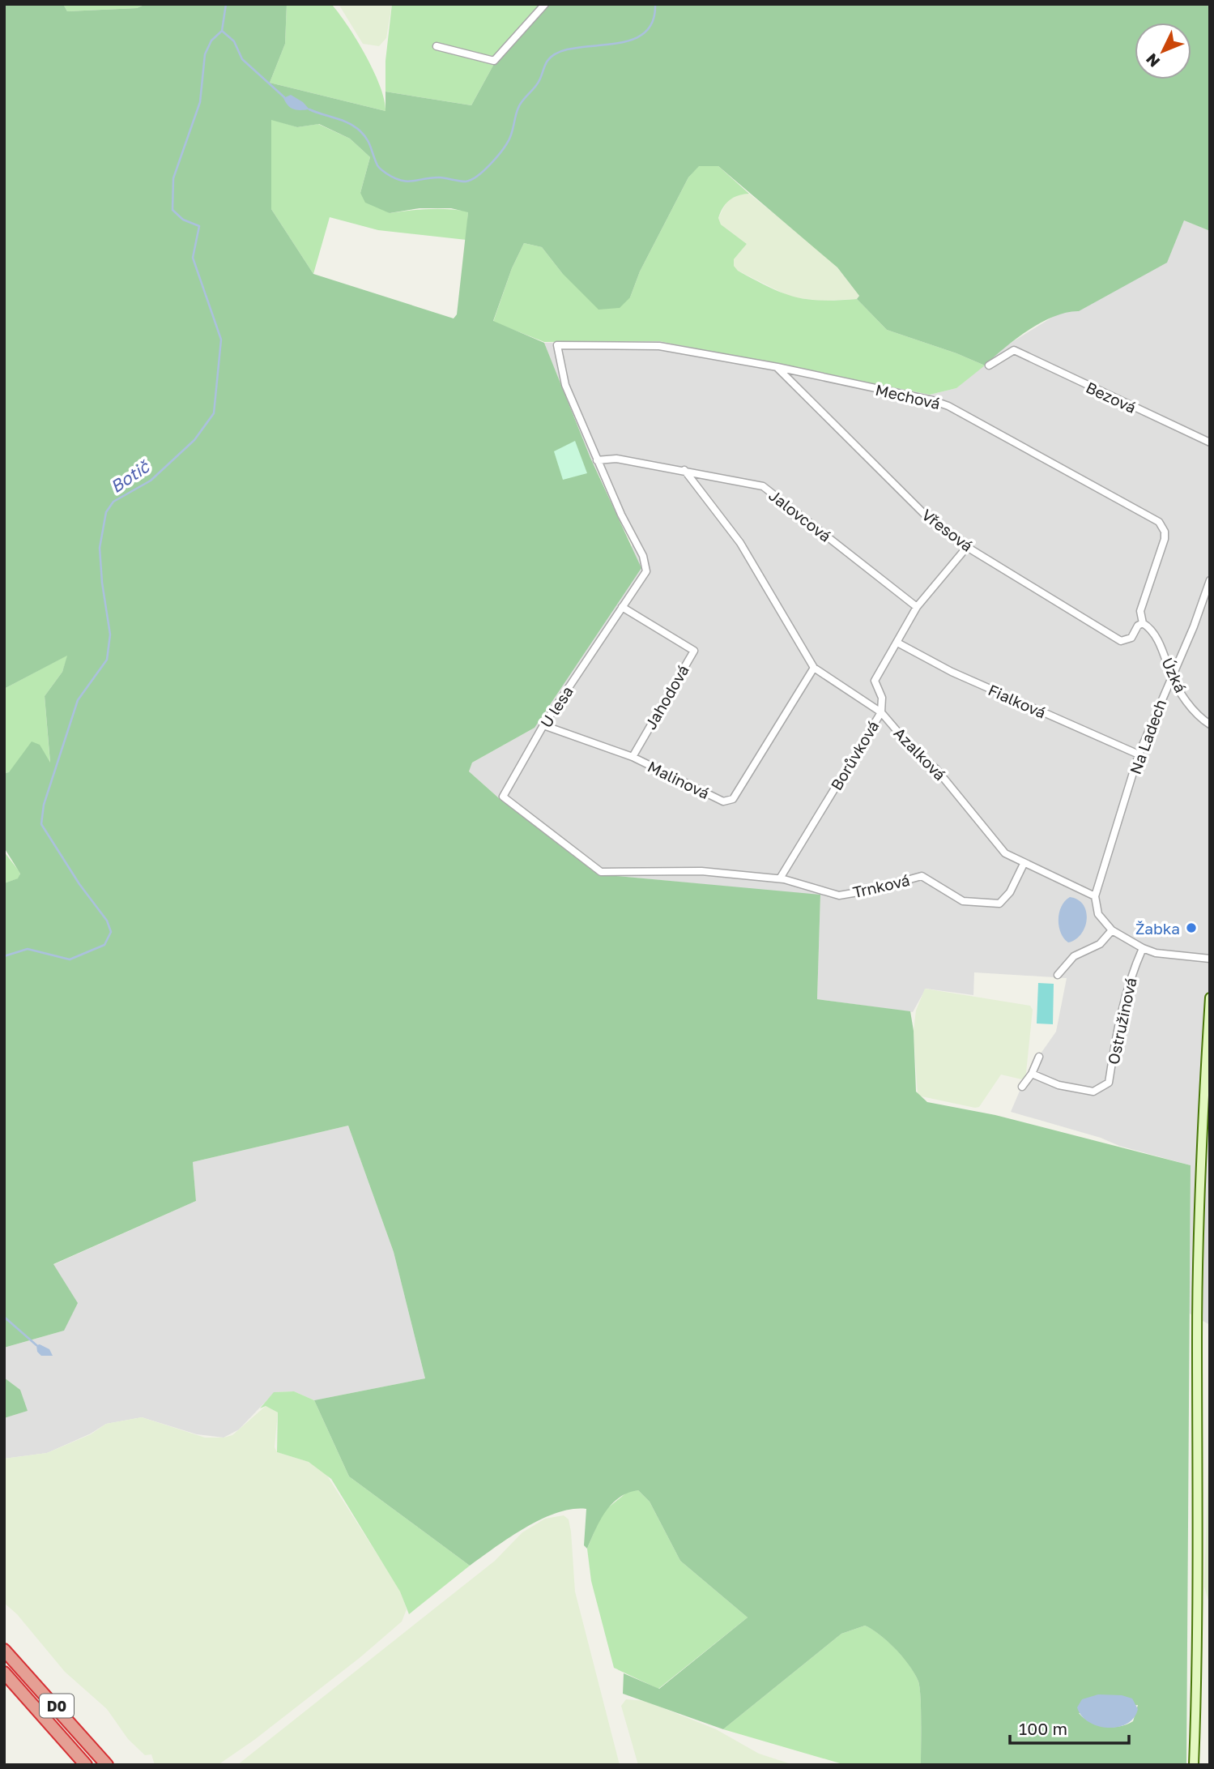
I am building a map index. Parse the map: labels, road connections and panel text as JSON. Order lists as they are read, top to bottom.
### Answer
{
  "streets": {
    "highway": ["D0"],
    "street": [
      "Mechová",
      "Bezová",
      "Jalovcová",
      "Vřesová",
      "Úzká",
      "Jahodová",
      "Fialková",
      "U lesa",
      "Na Ladech",
      "Azalková",
      "Borůvková",
      "Malinová",
      "Trnková",
      "Ostružinová"
    ]
  },
  "crossings": [
    ["Mechová", "Vřesová"],
    ["Mechová", "Úzká"],
    ["Mechová", "U lesa"],
    ["Jalovcová", "U lesa"],
    ["Jalovcová", "Azalková"],
    ["Jalovcová", "Borůvková"],
    ["Vřesová", "Úzká"],
    ["Vřesová", "Borůvková"],
    ["Úzká", "Na Ladech"],
    ["Jahodová", "U lesa"],
    ["Jahodová", "Malinová"],
    ["Fialková", "Na Ladech"],
    ["Fialková", "Borůvková"],
    ["U lesa", "Borůvková"],
    ["U lesa", "Malinová"],
    ["U lesa", "Trnková"],
    ["Na Ladech", "Azalková"],
    ["Azalková", "Borůvková"],
    ["Azalková", "Malinová"],
    ["Azalková", "Trnková"],
    ["Borůvková", "Trnková"]
  ],
  "water": ["Botič"],
  "places": ["Žabka"],
  "scale_bar": "100 m",
  "north": "bottom left"
}
